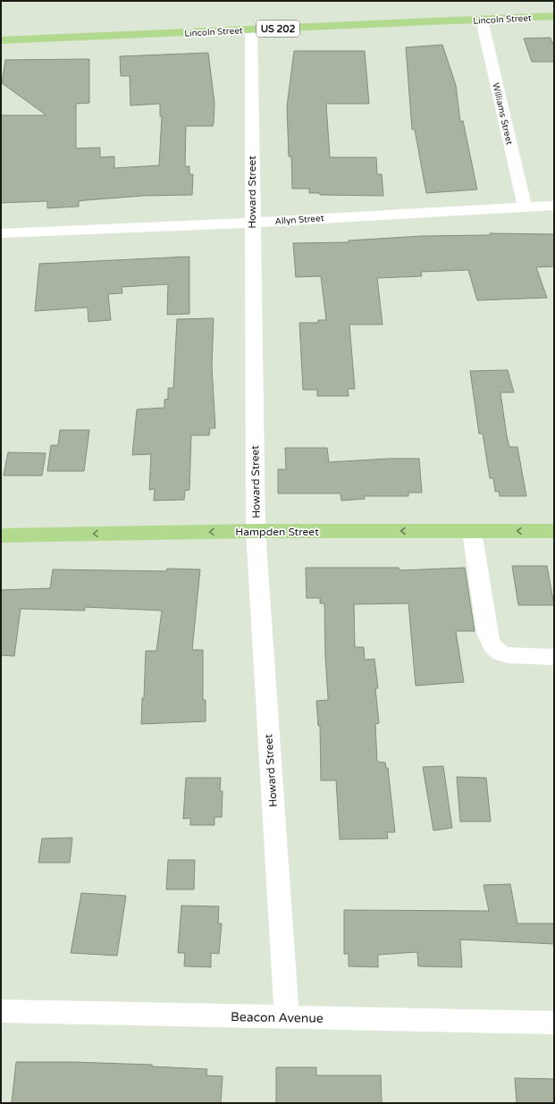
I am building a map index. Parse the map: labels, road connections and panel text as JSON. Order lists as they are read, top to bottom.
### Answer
{
  "streets": {
    "main road": ["Lincoln Street", "US 202", "Hampden Street"],
    "street": [
      "Williams Street",
      "Howard Street",
      "Allyn Street",
      "Beacon Avenue"
    ]
  },
  "crossings": [
    ["Lincoln Street", "Williams Street"],
    ["Lincoln Street", "Howard Street"],
    ["Williams Street", "Allyn Street"],
    ["Howard Street", "Allyn Street"],
    ["Howard Street", "Hampden Street"],
    ["Howard Street", "Beacon Avenue"]
  ],
  "one_way": ["Hampden Street"]
}
